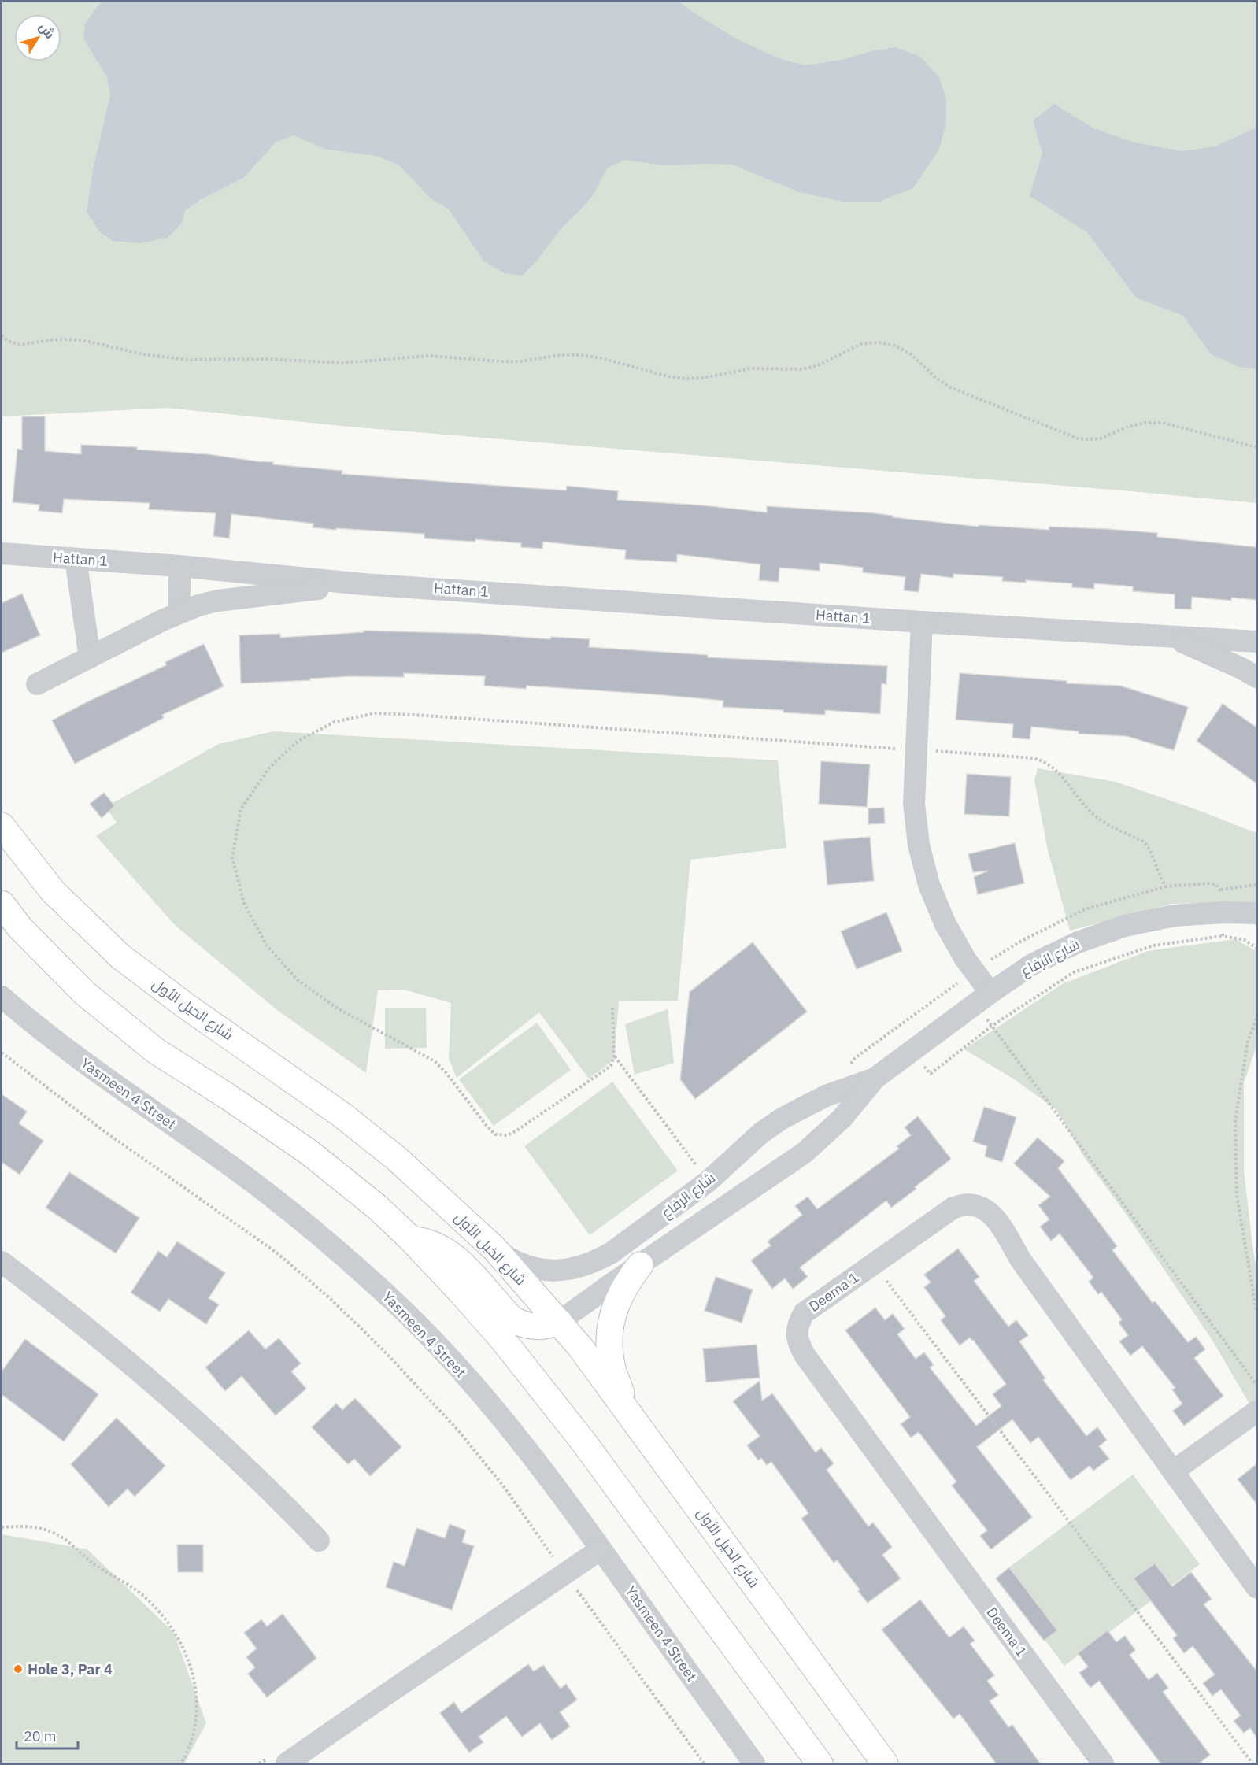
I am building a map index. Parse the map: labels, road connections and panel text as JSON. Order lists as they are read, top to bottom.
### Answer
{
  "streets": {
    "main road": ["شارع الخيل الأول"],
    "street": [
      "Hattan 1",
      "شارع الرفاع",
      "Yasmeen 4 Street",
      "Deema 1"
    ]
  },
  "crossings": [
    ["شارع الرفاع", "شارع الخيل الأول"]
  ],
  "places": ["Hole 3, Par 4"],
  "scale_bar": "20 m",
  "north": "top right"
}
